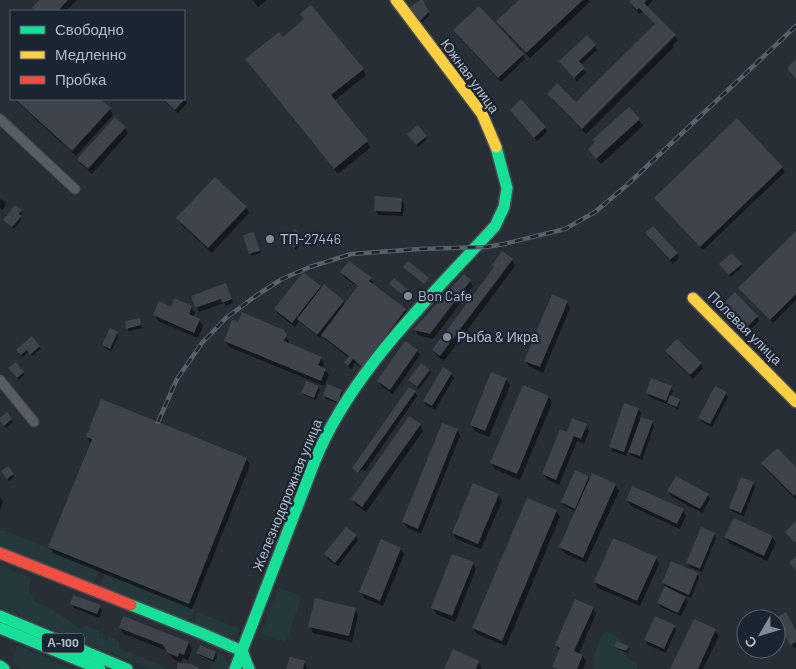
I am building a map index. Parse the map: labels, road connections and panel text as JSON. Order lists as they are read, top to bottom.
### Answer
{
  "streets": {
    "street": [
      "Южная улица",
      "Полевая улица",
      "Железнодорожная улица",
      "А-100"
    ]
  },
  "crossings": [
    ["Южная улица", "Железнодорожная улица"]
  ],
  "places": ["ТП-27446", "Bon Cafe", "Рыба & Икра"],
  "legend": ["Свободно", "Медленно", "Пробка"],
  "north": "bottom left"
}
